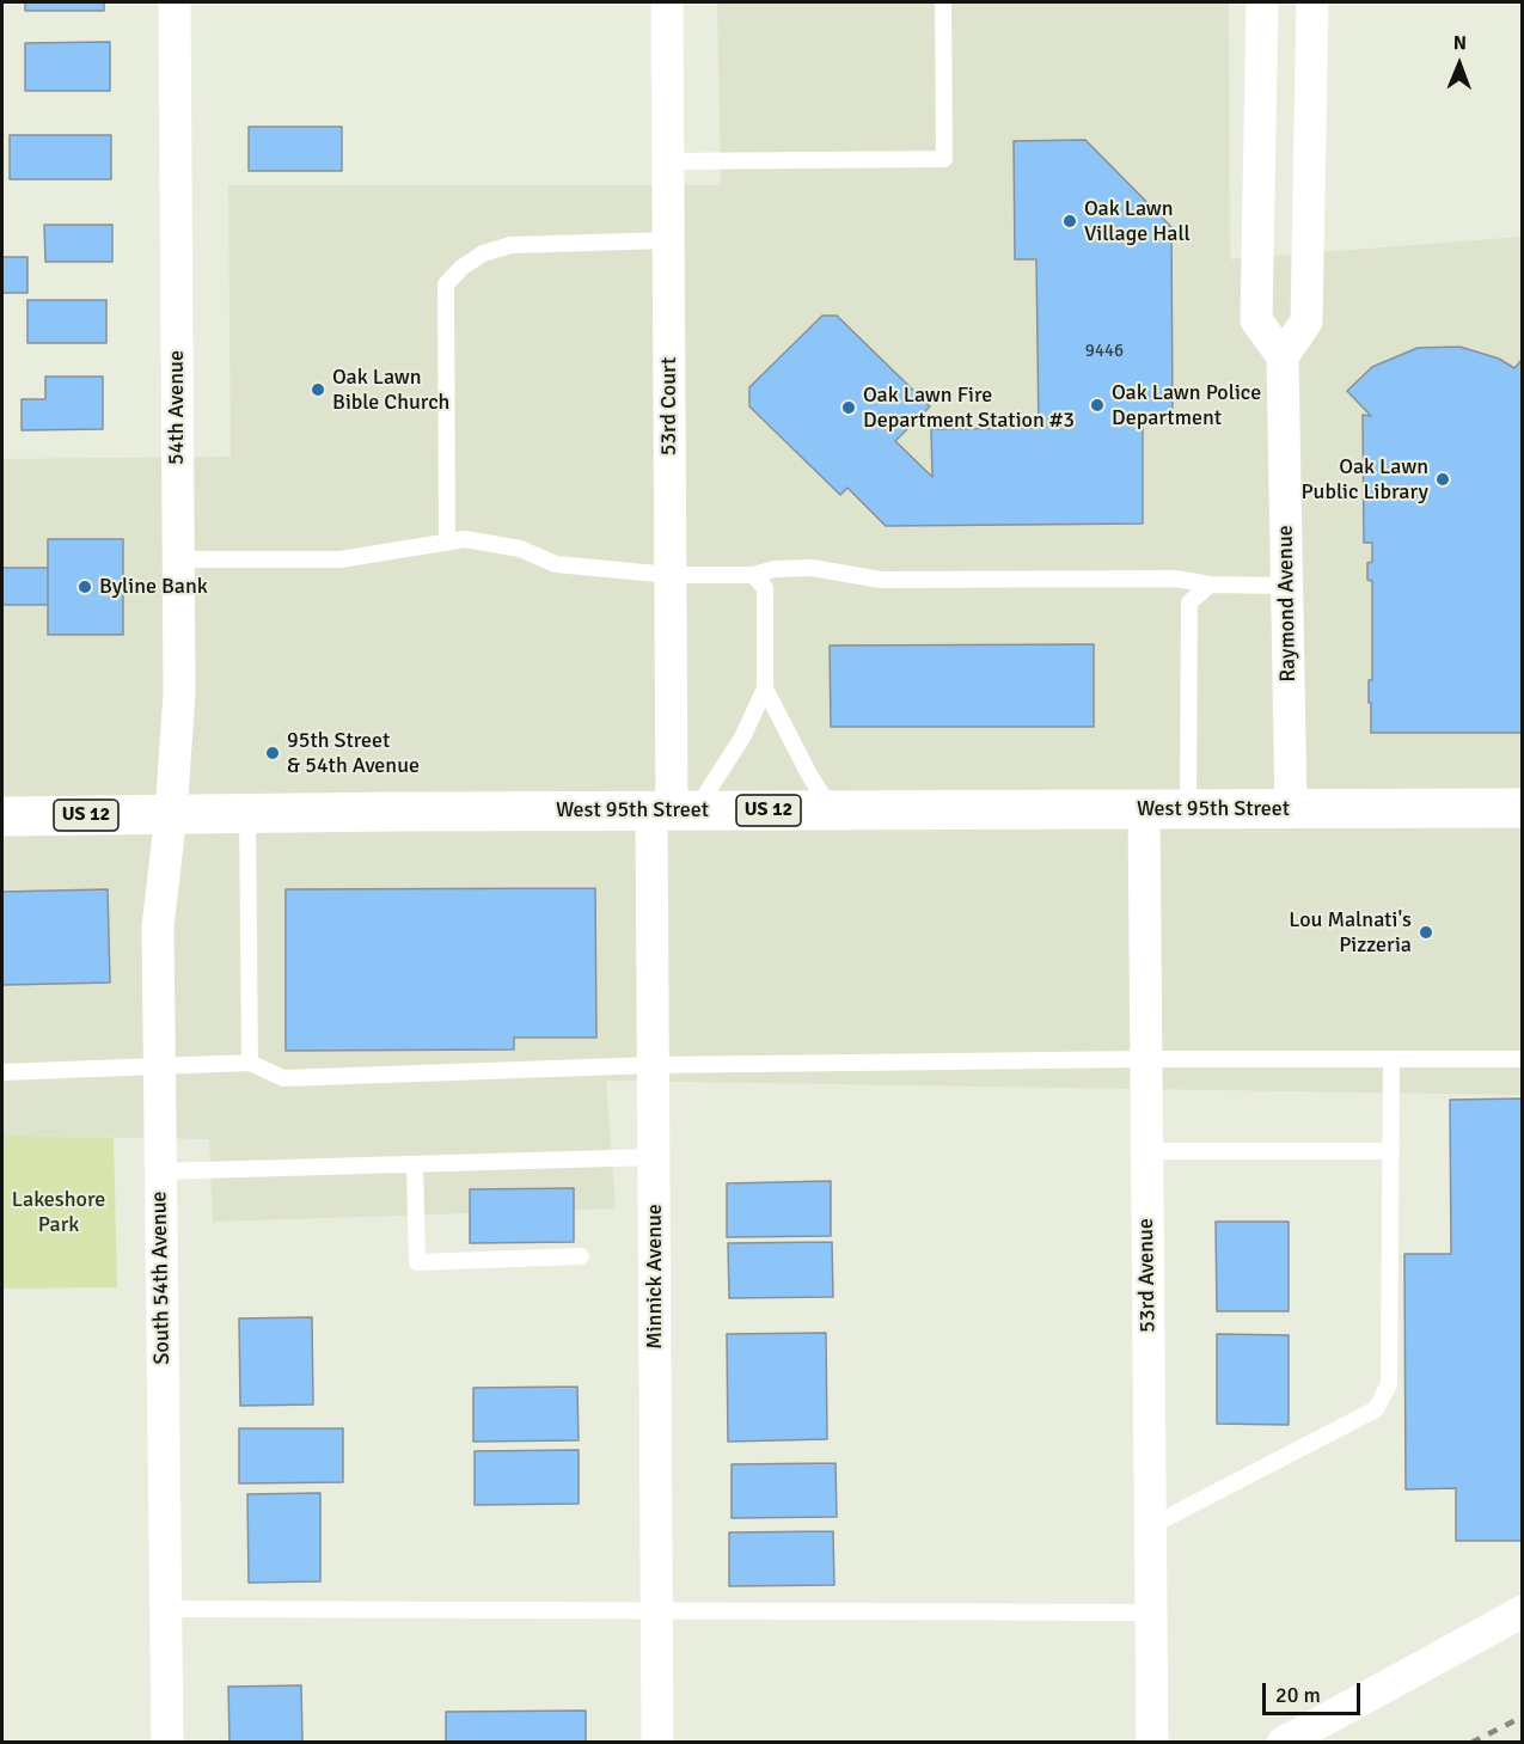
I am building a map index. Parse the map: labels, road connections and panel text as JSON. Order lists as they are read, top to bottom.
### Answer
{
  "streets": {
    "main road": ["West 95th Street", "US 12"],
    "street": [
      "53rd Court",
      "54th Avenue",
      "Raymond Avenue",
      "53rd Avenue",
      "Minnick Avenue",
      "South 54th Avenue"
    ]
  },
  "crossings": [
    ["53rd Court", "West 95th Street"],
    ["53rd Court", "Minnick Avenue"],
    ["54th Avenue", "West 95th Street"],
    ["54th Avenue", "South 54th Avenue"],
    ["Raymond Avenue", "West 95th Street"],
    ["West 95th Street", "53rd Avenue"],
    ["West 95th Street", "Minnick Avenue"],
    ["West 95th Street", "South 54th Avenue"]
  ],
  "parks": ["Lakeshore Park"],
  "places": [
    "Oak Lawn Village Hall",
    "Oak Lawn Bible Church",
    "Oak Lawn Police Department",
    "Oak Lawn Fire Department Station #3",
    "Oak Lawn Public Library",
    "Byline Bank",
    "95th Street & 54th Avenue",
    "Lou Malnati's Pizzeria"
  ],
  "house_numbers": ["9446"],
  "scale_bar": "20 m",
  "north": "top"
}
